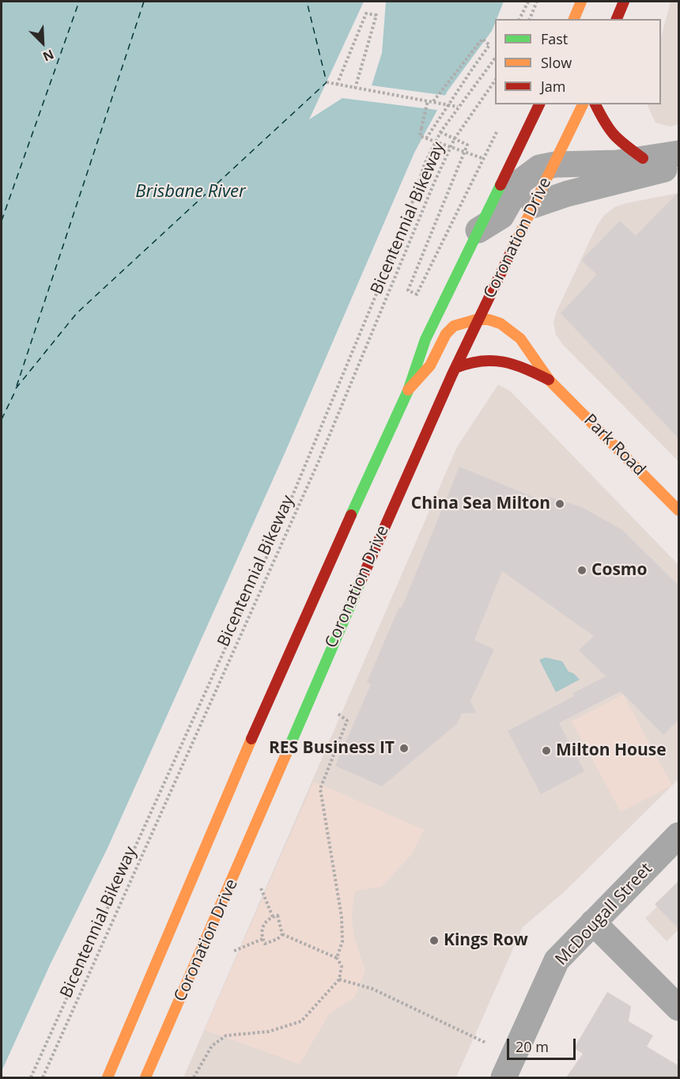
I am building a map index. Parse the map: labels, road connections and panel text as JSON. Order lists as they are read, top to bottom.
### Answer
{
  "streets": {
    "main road": ["Coronation Drive", "Park Road"],
    "street": ["McDougall Street"],
    "path": ["Bicentennial Bikeway"]
  },
  "crossings": [
    ["Coronation Drive", "Park Road"]
  ],
  "water": ["Brisbane River"],
  "places": [
    "China Sea Milton",
    "Cosmo",
    "RES Business IT",
    "Milton House",
    "Kings Row"
  ],
  "legend": ["Fast", "Slow", "Jam"],
  "scale_bar": "20 m",
  "north": "bottom right"
}
